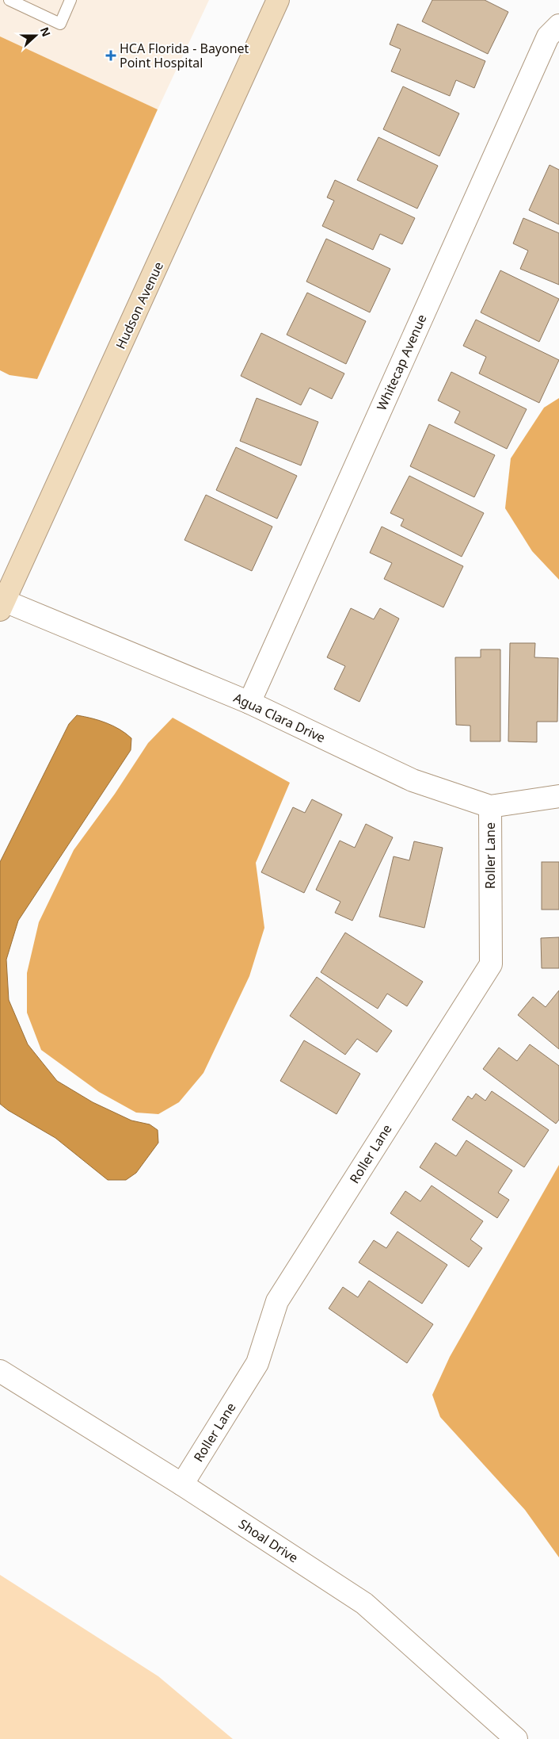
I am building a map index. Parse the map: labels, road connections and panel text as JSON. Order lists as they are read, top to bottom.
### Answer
{
  "streets": {
    "street": [
      "Hudson Avenue",
      "Whitecap Avenue",
      "Agua Clara Drive",
      "Roller Lane",
      "Shoal Drive"
    ]
  },
  "crossings": [
    ["Hudson Avenue", "Agua Clara Drive"],
    ["Whitecap Avenue", "Agua Clara Drive"],
    ["Agua Clara Drive", "Roller Lane"],
    ["Roller Lane", "Shoal Drive"]
  ],
  "places": {
    "health": ["HCA Florida - Bayonet Point Hospital"]
  },
  "north": "right"
}
